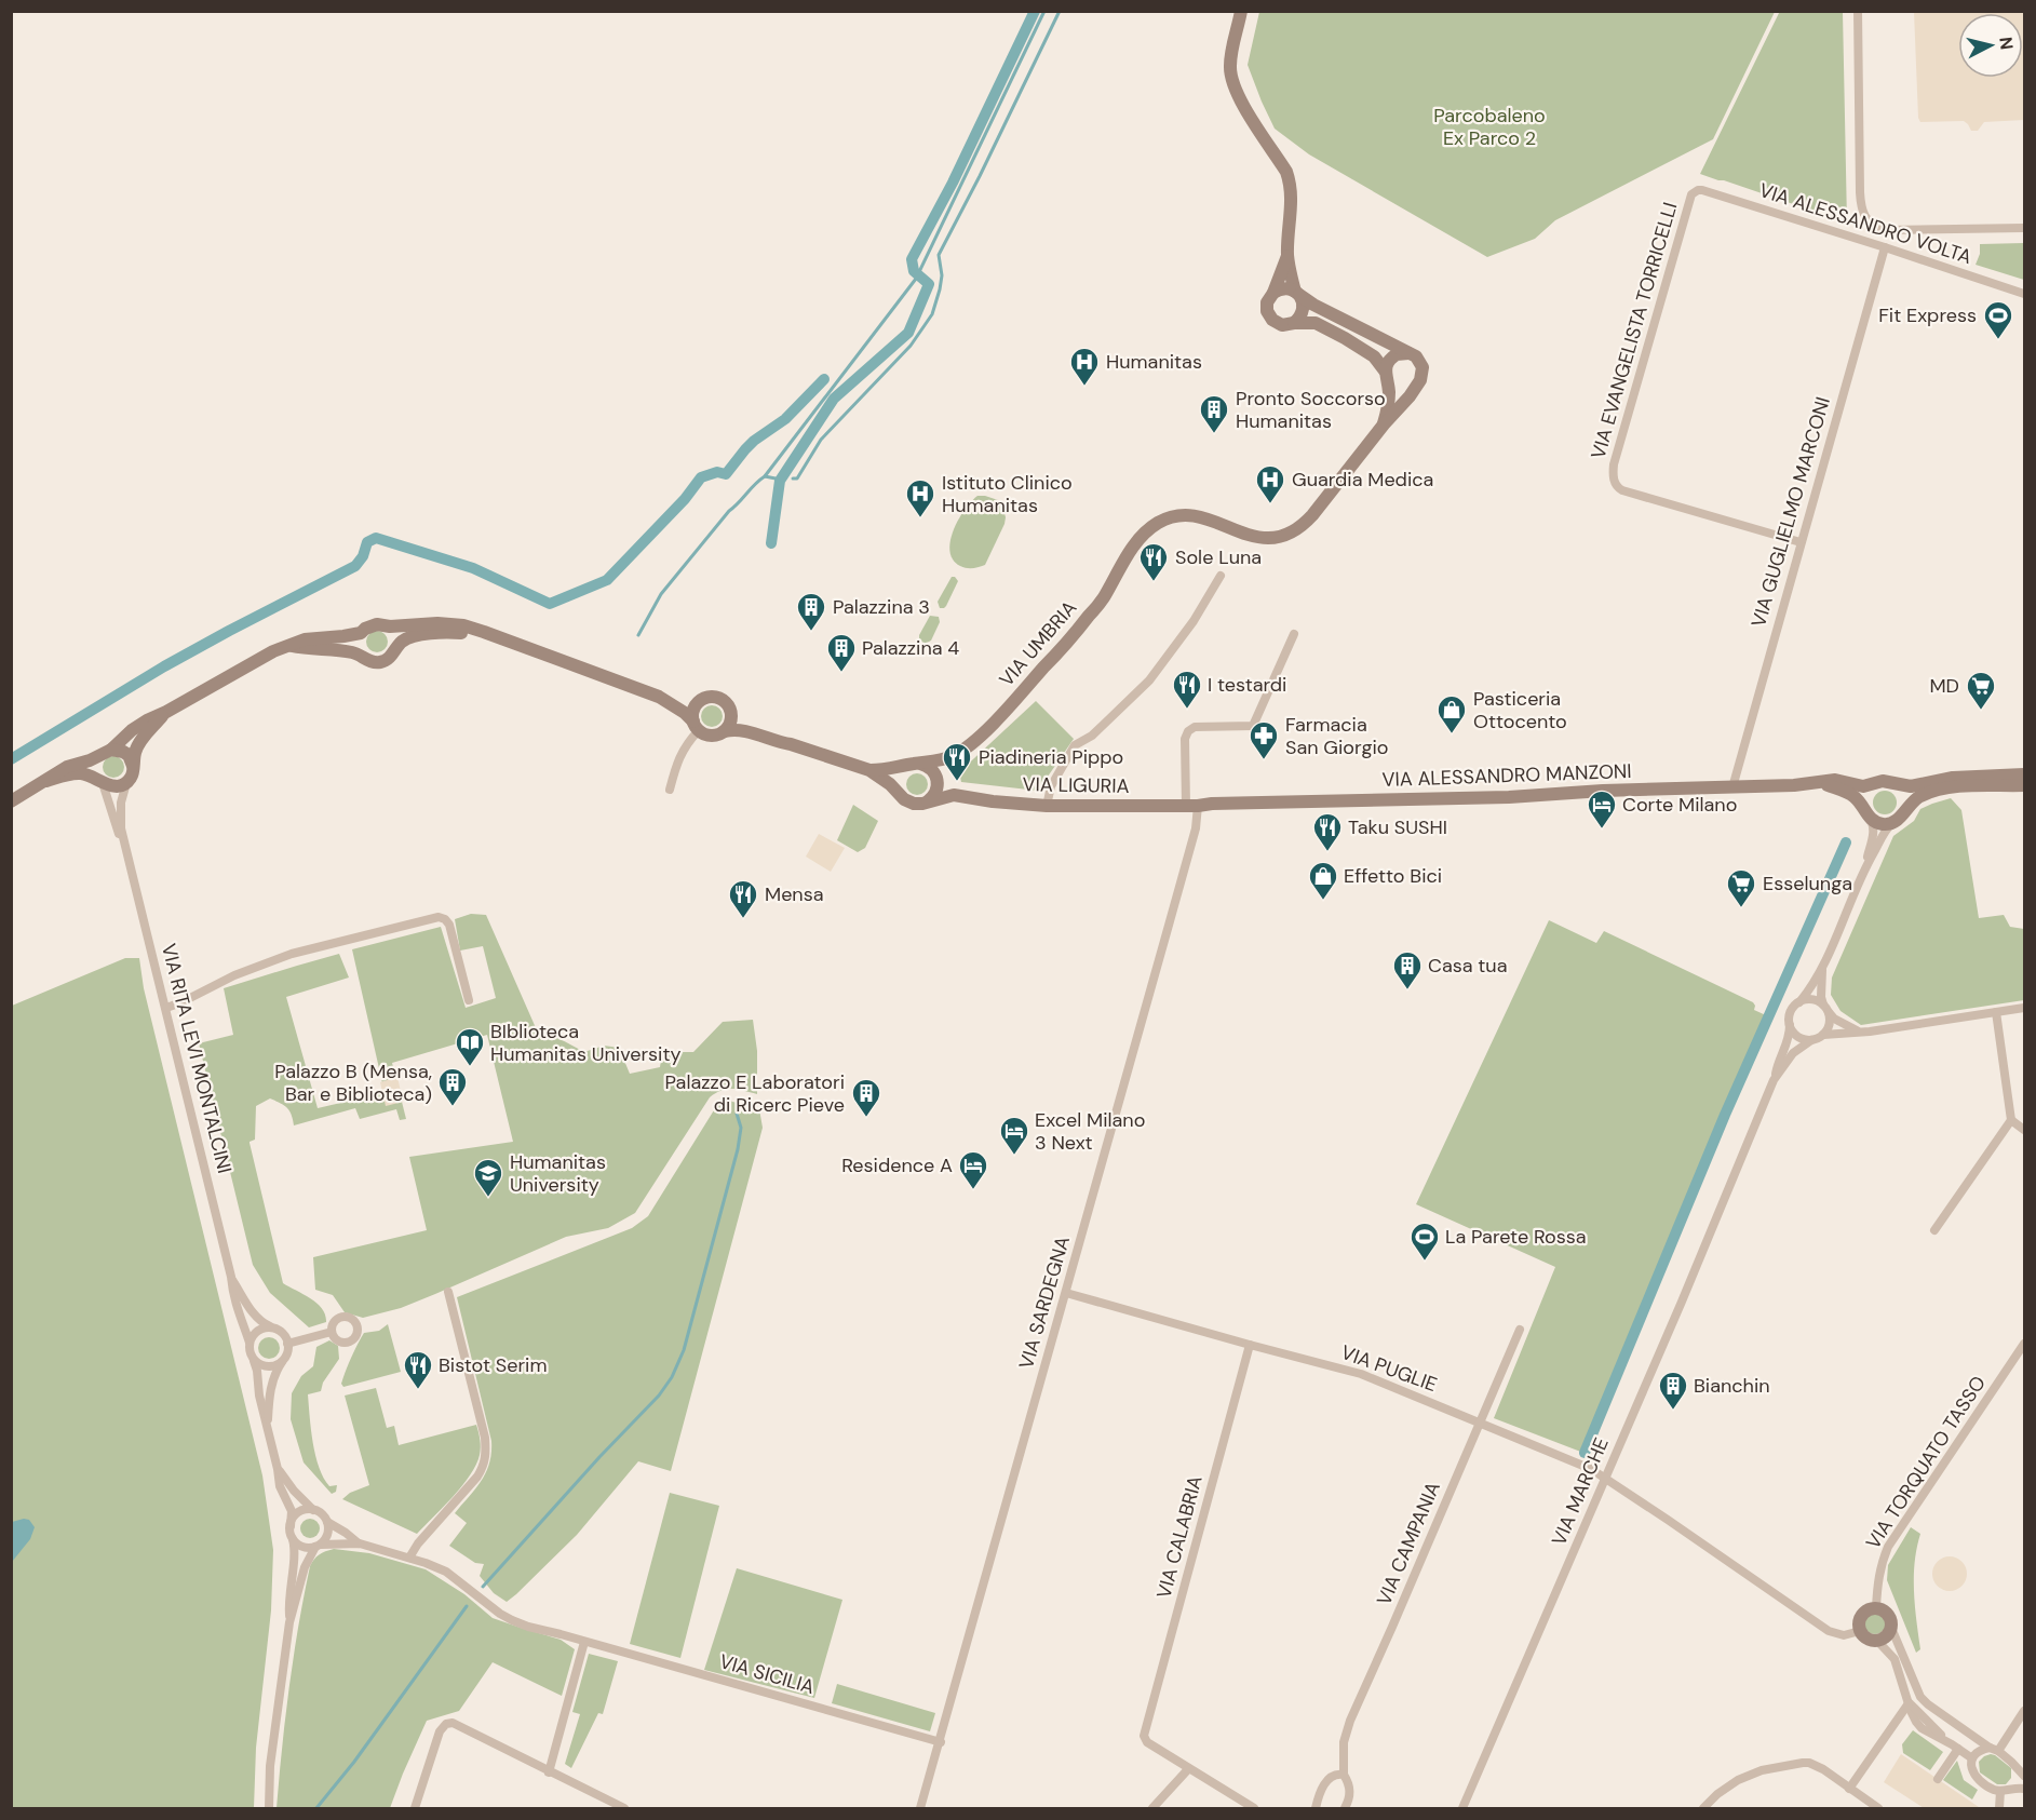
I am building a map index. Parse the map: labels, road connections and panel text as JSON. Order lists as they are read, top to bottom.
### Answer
{
  "streets": {
    "street": [
      "VIA ALESSANDRO VOLTA",
      "VIA EVANGELISTA TORRICELLI",
      "VIA GUGLIELMO MARCONI",
      "VIA UMBRIA",
      "VIA ALESSANDRO MANZONI",
      "VIA LIGURIA",
      "VIA RITA LEVI MONTALCINI",
      "VIA SARDEGNA",
      "VIA PUGLIE",
      "VIA TORQUATO TASSO",
      "VIA MARCHE",
      "VIA CALABRIA",
      "VIA CAMPANIA",
      "VIA SICILIA"
    ]
  },
  "crossings": [
    ["VIA ALESSANDRO VOLTA", "VIA EVANGELISTA TORRICELLI"],
    ["VIA ALESSANDRO VOLTA", "VIA GUGLIELMO MARCONI"],
    ["VIA EVANGELISTA TORRICELLI", "VIA GUGLIELMO MARCONI"],
    ["VIA GUGLIELMO MARCONI", "VIA ALESSANDRO MANZONI"],
    ["VIA UMBRIA", "VIA LIGURIA"],
    ["VIA ALESSANDRO MANZONI", "VIA LIGURIA"],
    ["VIA ALESSANDRO MANZONI", "VIA SARDEGNA"],
    ["VIA LIGURIA", "VIA SARDEGNA"],
    ["VIA SARDEGNA", "VIA PUGLIE"],
    ["VIA SARDEGNA", "VIA SICILIA"],
    ["VIA PUGLIE", "VIA TORQUATO TASSO"],
    ["VIA PUGLIE", "VIA MARCHE"],
    ["VIA PUGLIE", "VIA CALABRIA"],
    ["VIA PUGLIE", "VIA CAMPANIA"]
  ],
  "parks": ["Parcobaleno Ex Parco 2"],
  "places": {
    "sports": ["Fit Express", "La Parete Rossa"],
    "hospital": ["Humanitas", "Guardia Medica", "Istituto Clinico Humanitas"],
    "building": [
      "Pronto Soccorso Humanitas",
      "Palazzina 3",
      "Palazzina 4",
      "Casa tua",
      "Palazzo B (Mensa, Bar e Biblioteca)",
      "Palazzo E Laboratori di Ricerc Pieve",
      "Bianchin"
    ],
    "restaurant": [
      "Sole Luna",
      "I testardi",
      "Piadineria Pippo",
      "Taku SUSHI",
      "Mensa",
      "Bistot Serim"
    ],
    "supermarket": ["MD", "Esselunga"],
    "shop": ["Pasticeria Ottocento", "Effetto Bici"],
    "pharmacy": ["Farmacia San Giorgio"],
    "hotel": ["Corte Milano", "Excel Milano 3 Next", "Residence A"],
    "library": ["BIblioteca Humanitas University"],
    "school or university": ["Humanitas University"]
  },
  "north": "right"
}
